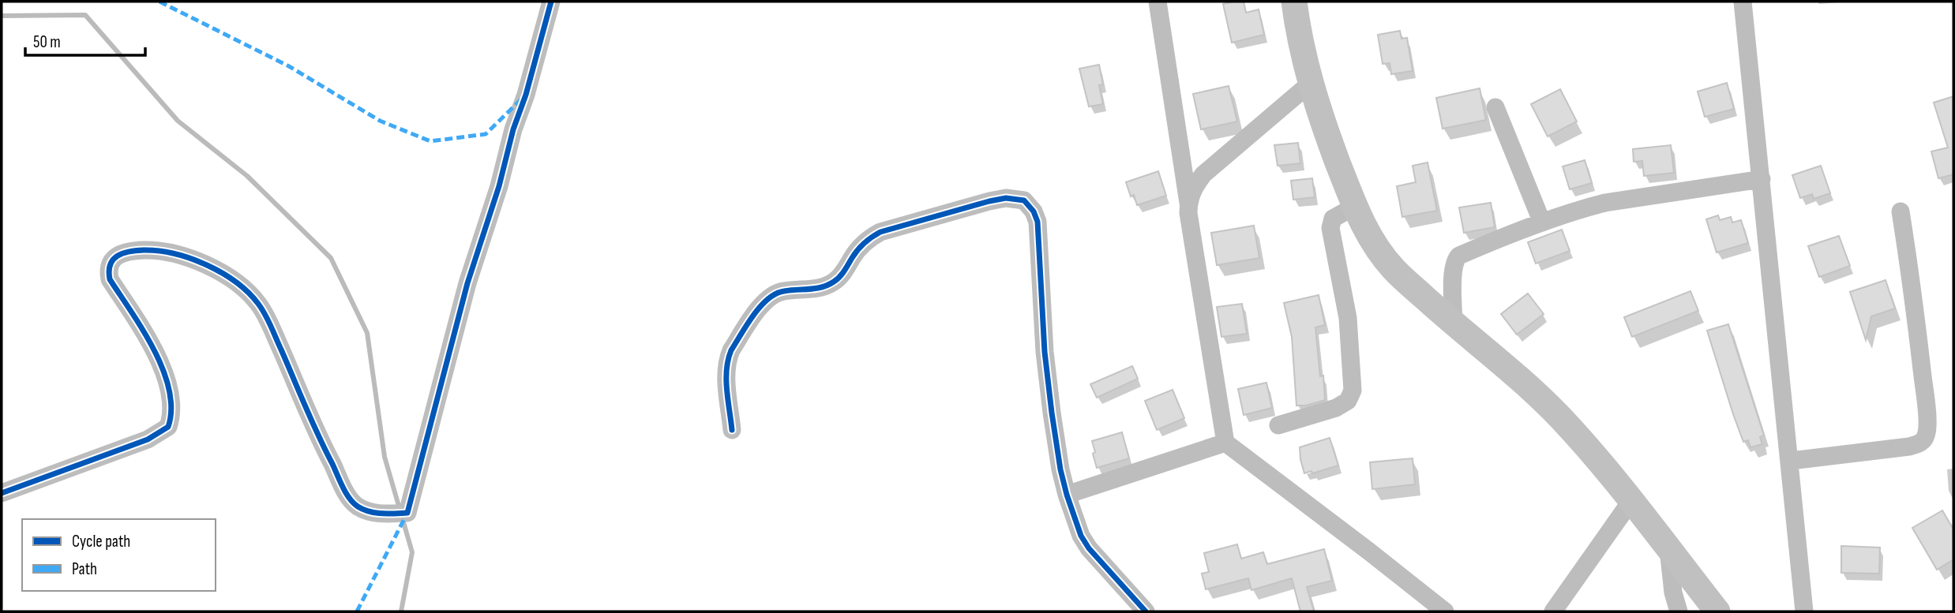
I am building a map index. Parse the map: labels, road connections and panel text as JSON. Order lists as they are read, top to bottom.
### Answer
{
  "legend": ["Cycle path", "Path"],
  "scale_bar": "50 m"
}
